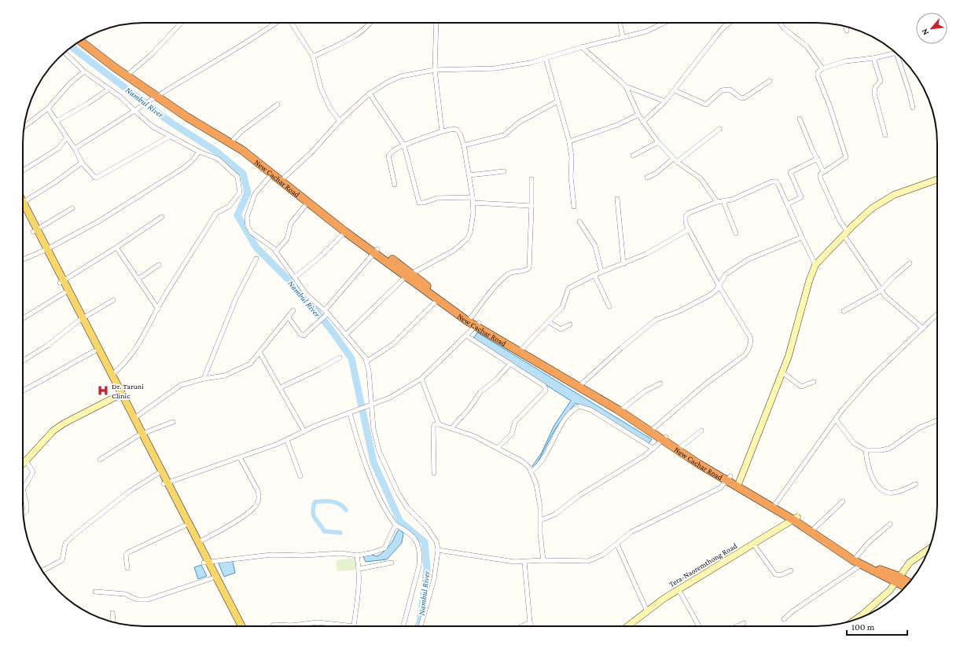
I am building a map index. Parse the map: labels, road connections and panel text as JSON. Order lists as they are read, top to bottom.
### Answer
{
  "streets": {
    "highway": ["New Cachar Road"],
    "street": ["Tera-Naoremthong Road"]
  },
  "crossings": [
    ["New Cachar Road", "Tera-Naoremthong Road"]
  ],
  "water": ["Nambul River"],
  "places": {
    "hospital": ["Dr. Taruni Clinic"]
  },
  "scale_bar": "100 m",
  "north": "bottom left"
}
